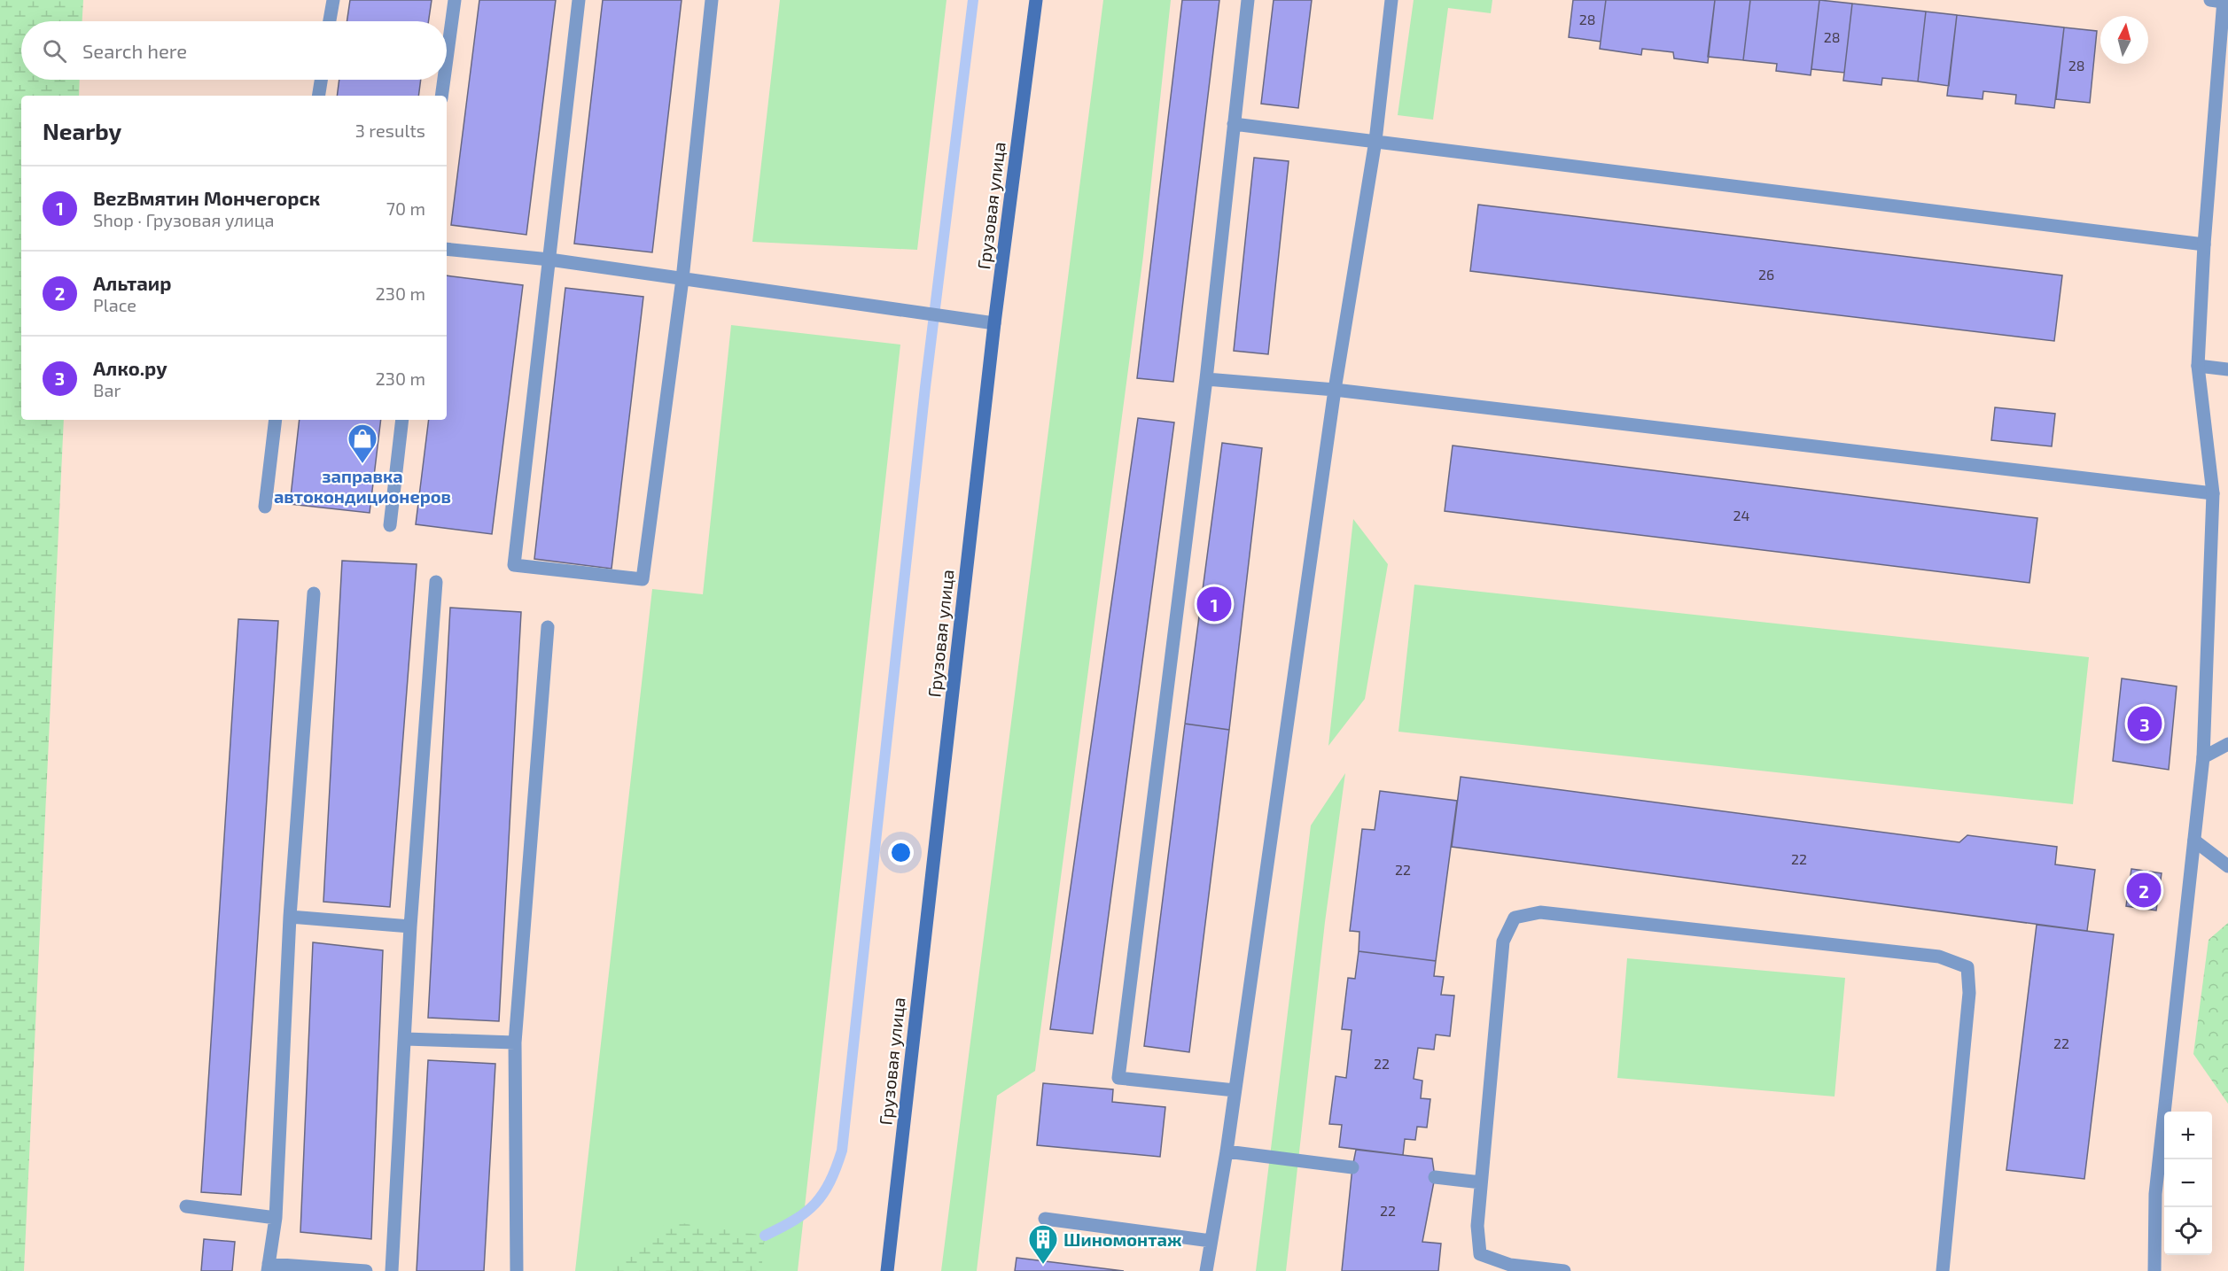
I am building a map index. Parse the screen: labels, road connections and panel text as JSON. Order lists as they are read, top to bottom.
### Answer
{
  "streets": {
    "main road": ["Грузовая улица"]
  },
  "places": {
    "shop": ["заправка автокондиционеров"],
    "building": ["Шиномонтаж"]
  },
  "house_numbers": [
    "28",
    "28",
    "28",
    "26",
    "24",
    "22",
    "22",
    "22",
    "22",
    "22"
  ],
  "north": "top",
  "page": {
    "search": "Search here",
    "heading": ["Nearby", "3 results"],
    "list": [
      {
        "mark": "1",
        "name": "BezВмятин Мончегорск",
        "note": "Shop · Грузовая улица",
        "value": "70 m"
      },
      {
        "mark": "2",
        "name": "Альтаир",
        "note": "Place",
        "value": "230 m"
      },
      {
        "mark": "3",
        "name": "Алко.ру",
        "note": "Bar",
        "value": "230 m"
      }
    ],
    "pins": ["1", "3", "2"],
    "map_buttons": ["+", "−"]
  }
}
